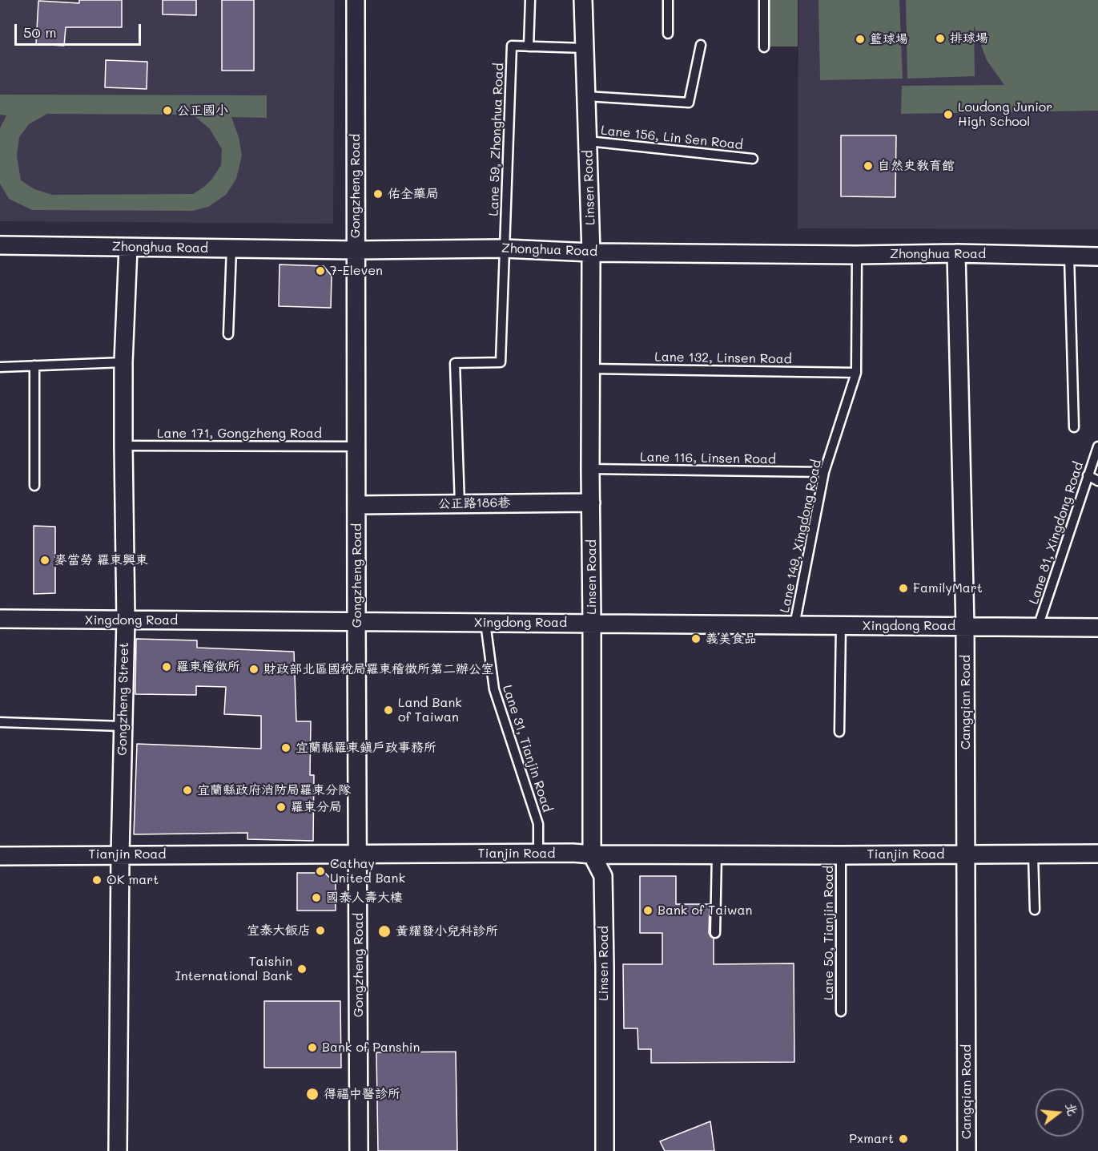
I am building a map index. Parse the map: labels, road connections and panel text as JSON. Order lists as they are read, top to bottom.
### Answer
{
  "streets": {
    "street": [
      "Gongzheng Road",
      "Linsen Road",
      "Zhonghua Road",
      "公正路186巷",
      "Xingdong Road",
      "Gongzheng Street",
      "Cangqian Road",
      "Tianjin Road"
    ],
    "lane": [
      "Lane 156, Lin Sen Road",
      "Lane 59, Zhonghua Road",
      "Lane 132, Linsen Road",
      "Lane 171, Gongzheng Road",
      "Lane 116, Linsen Road",
      "Lane 81, Xingdong Road",
      "Lane 149, Xingdong Road",
      "Lane 31, Tianjin Road",
      "Lane 50, Tianjin Road"
    ]
  },
  "crossings": [
    ["Lane 156, Lin Sen Road", "Linsen Road"],
    ["Lane 59, Zhonghua Road", "Linsen Road"],
    ["Lane 59, Zhonghua Road", "Zhonghua Road"],
    ["Gongzheng Road", "Zhonghua Road"],
    ["Gongzheng Road", "Lane 171, Gongzheng Road"],
    ["Gongzheng Road", "公正路186巷"],
    ["Gongzheng Road", "Xingdong Road"],
    ["Gongzheng Road", "Tianjin Road"],
    ["Linsen Road", "Zhonghua Road"],
    ["Linsen Road", "Lane 132, Linsen Road"],
    ["Linsen Road", "Lane 116, Linsen Road"],
    ["Linsen Road", "公正路186巷"],
    ["Linsen Road", "Xingdong Road"],
    ["Linsen Road", "Tianjin Road"],
    ["Zhonghua Road", "Lane 149, Xingdong Road"],
    ["Zhonghua Road", "Gongzheng Street"],
    ["Zhonghua Road", "Cangqian Road"],
    ["Lane 132, Linsen Road", "Lane 149, Xingdong Road"],
    ["Lane 171, Gongzheng Road", "Gongzheng Street"],
    ["Lane 116, Linsen Road", "Lane 149, Xingdong Road"],
    ["Lane 81, Xingdong Road", "Xingdong Road"],
    ["Lane 149, Xingdong Road", "Xingdong Road"],
    ["Xingdong Road", "Gongzheng Street"],
    ["Xingdong Road", "Cangqian Road"],
    ["Xingdong Road", "Lane 31, Tianjin Road"],
    ["Gongzheng Street", "Tianjin Road"],
    ["Cangqian Road", "Tianjin Road"],
    ["Lane 31, Tianjin Road", "Tianjin Road"],
    ["Tianjin Road", "Lane 50, Tianjin Road"]
  ],
  "places": [
    "排球場",
    "籃球場",
    "公正國小",
    "Loudong Junior High School",
    "自然史教育館",
    "佑全藥局",
    "7-Eleven",
    "麥當勞 羅東興東",
    "FamilyMart",
    "義美食品",
    "羅東稽徵所",
    "財政部北區國稅局羅東稽徵所第二辦公室",
    "Land Bank of Taiwan",
    "宜蘭縣羅東鎮戶政事務所",
    "宜蘭縣政府消防局羅東分隊",
    "羅東分局",
    "Cathay United Bank",
    "OK mart",
    "國泰人壽大樓",
    "Bank of Taiwan",
    "宜泰大飯店",
    "黃耀發小兒科診所",
    "Taishin International Bank",
    "Bank of Panshin",
    "得福中醫診所",
    "Pxmart"
  ],
  "scale_bar": "50 m",
  "north": "right"
}
